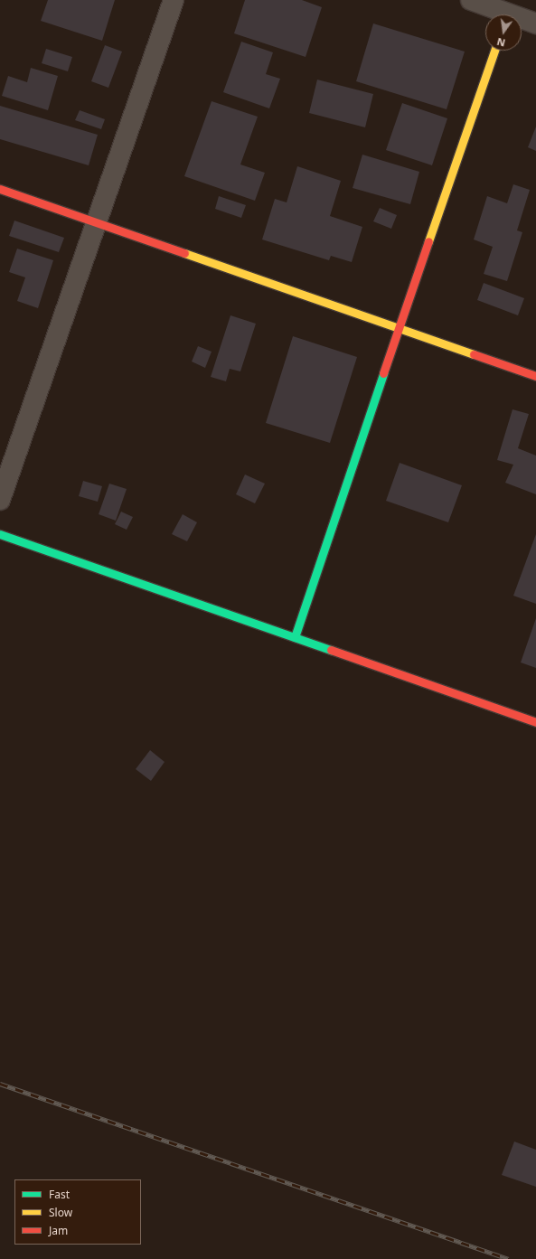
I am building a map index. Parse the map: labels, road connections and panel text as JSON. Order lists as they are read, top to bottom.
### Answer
{
  "legend": ["Fast", "Slow", "Jam"],
  "north": "bottom"
}
